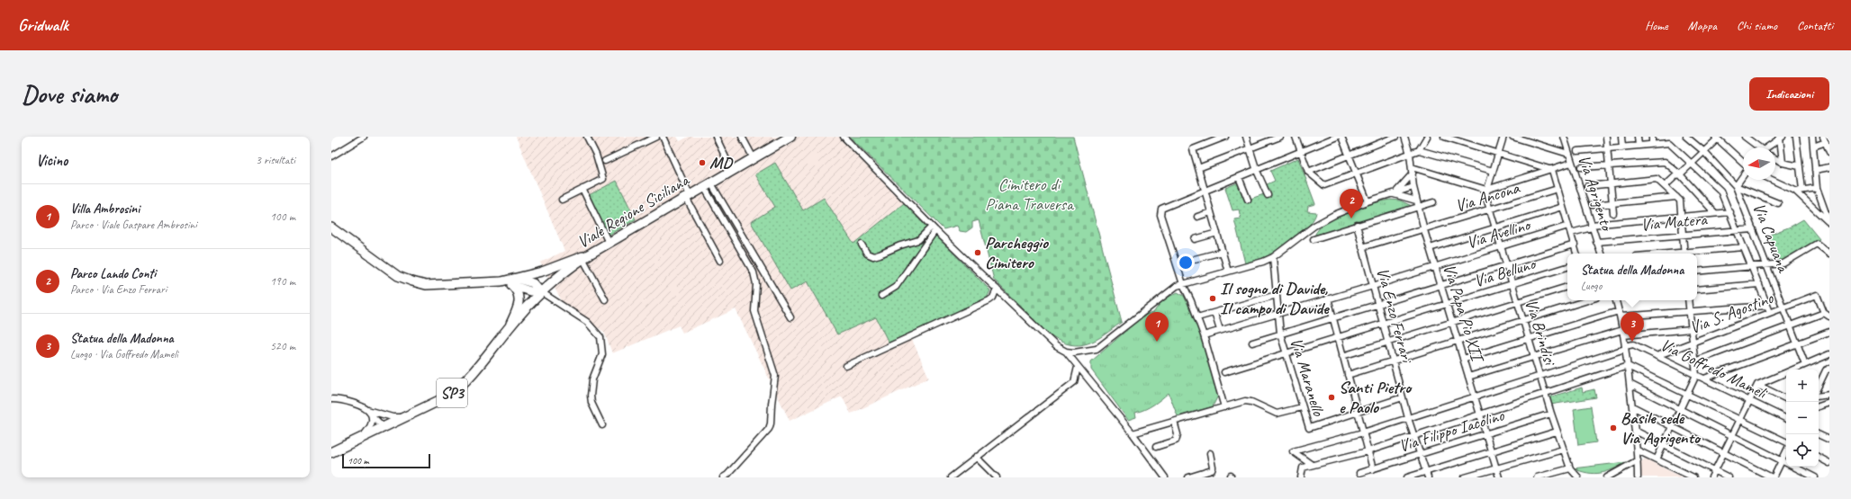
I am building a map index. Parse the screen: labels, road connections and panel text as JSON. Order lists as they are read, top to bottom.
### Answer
{
  "streets": {
    "main road": ["Viale Regione Siciliana", "SP3"],
    "street": [
      "Via Agrigento",
      "Via Ancona",
      "Via Matera",
      "Via Avellino",
      "Via Capuana",
      "Via Belluno",
      "Via Papa Pio XII",
      "Via S. Agostino",
      "Via Enzo Ferrari",
      "Via Brindisi",
      "Via Goffredo Mameli",
      "Via Maranello",
      "Via Filippo Iacolino"
    ]
  },
  "crossings": [
    ["Via Agrigento", "Via Matera"],
    ["Via Ancona", "Via Papa Pio XII"],
    ["Via Ancona", "Via Enzo Ferrari"],
    ["Via Ancona", "Via Brindisi"],
    ["Viale Regione Siciliana", "SP3"],
    ["Via Matera", "Via Capuana"],
    ["Via Avellino", "Via Papa Pio XII"],
    ["Via Avellino", "Via Enzo Ferrari"],
    ["Via Avellino", "Via Brindisi"],
    ["Via Avellino", "Via Maranello"],
    ["Via Capuana", "Via S. Agostino"],
    ["Via Belluno", "Via Papa Pio XII"],
    ["Via Belluno", "Via Enzo Ferrari"],
    ["Via Belluno", "Via Brindisi"],
    ["Via Belluno", "Via Maranello"],
    ["Via Papa Pio XII", "Via Filippo Iacolino"],
    ["Via S. Agostino", "Via Goffredo Mameli"],
    ["Via Enzo Ferrari", "Via Maranello"],
    ["Via Enzo Ferrari", "Via Filippo Iacolino"],
    ["Via Brindisi", "Via Filippo Iacolino"]
  ],
  "parks": ["Cimitero di Piana Traversa"],
  "places": [
    "MD",
    "Parcheggio Cimitero",
    "Il sogno di Davide, Il campo di Davide",
    "Santi Pietro e Paolo",
    "Basile sede Via Agrigento"
  ],
  "scale_bar": "100 m",
  "north": "left",
  "page": {
    "header": "Gridwalk",
    "nav": [
      "Home",
      "Mappa",
      "Chi siamo",
      "Contatti"
    ],
    "buttons": "Indicazioni",
    "title": "Dove siamo",
    "heading": ["Vicino", "3 risultati"],
    "list": [
      {
        "mark": "1",
        "name": "Villa Ambrosini",
        "note": "Parco · Viale Gaspare Ambrosini",
        "value": "100 m"
      },
      {
        "mark": "2",
        "name": "Parco Lando Conti",
        "note": "Parco · Via Enzo Ferrari",
        "value": "190 m"
      },
      {
        "mark": "3",
        "name": "Statua della Madonna",
        "note": "Luogo · Via Goffredo Mameli",
        "value": "520 m"
      }
    ],
    "pins": ["2", "1", "3"],
    "popup": ["Statua della Madonna", "Luogo"],
    "map_buttons": ["+", "−"],
    "scale": "100 m"
  }
}
